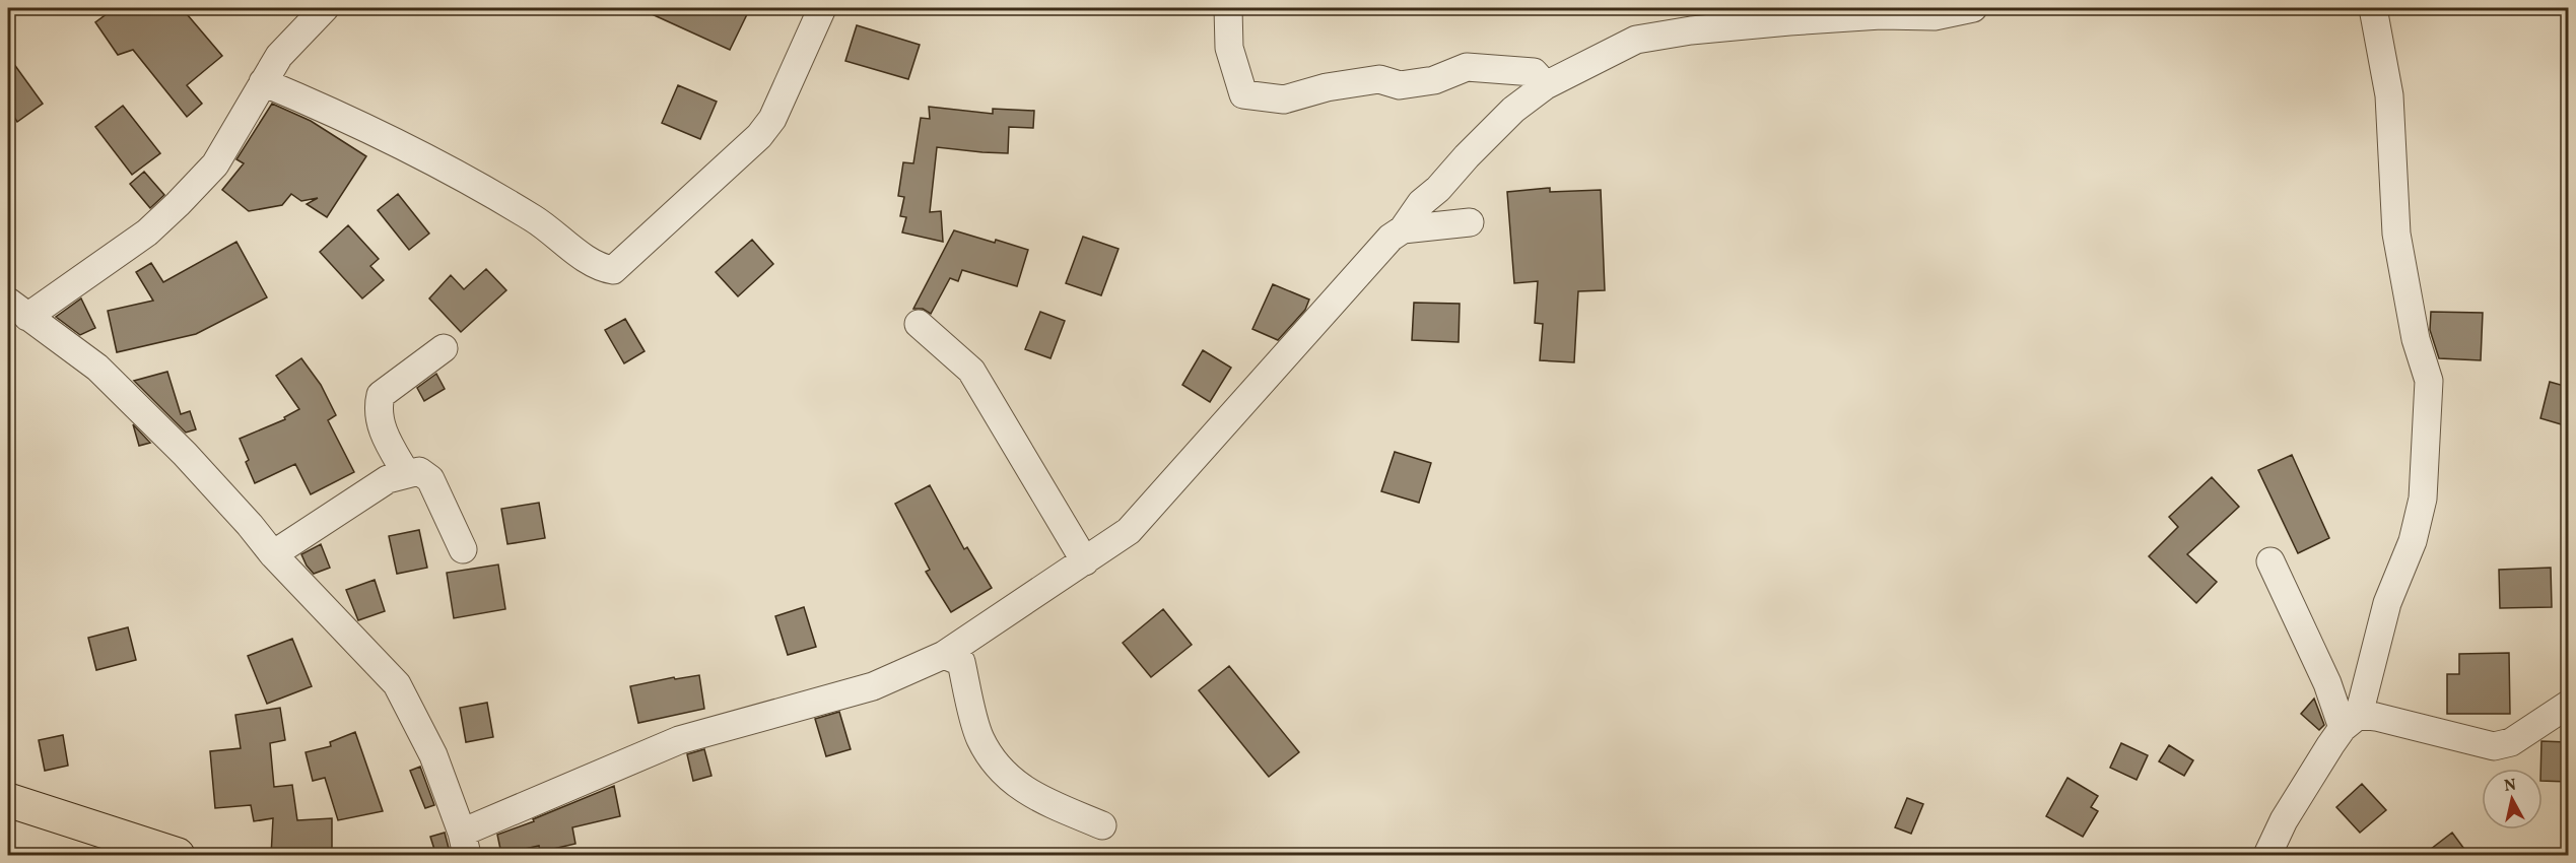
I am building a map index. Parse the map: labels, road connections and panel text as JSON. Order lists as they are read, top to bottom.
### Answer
{
  "north": "top"
}
